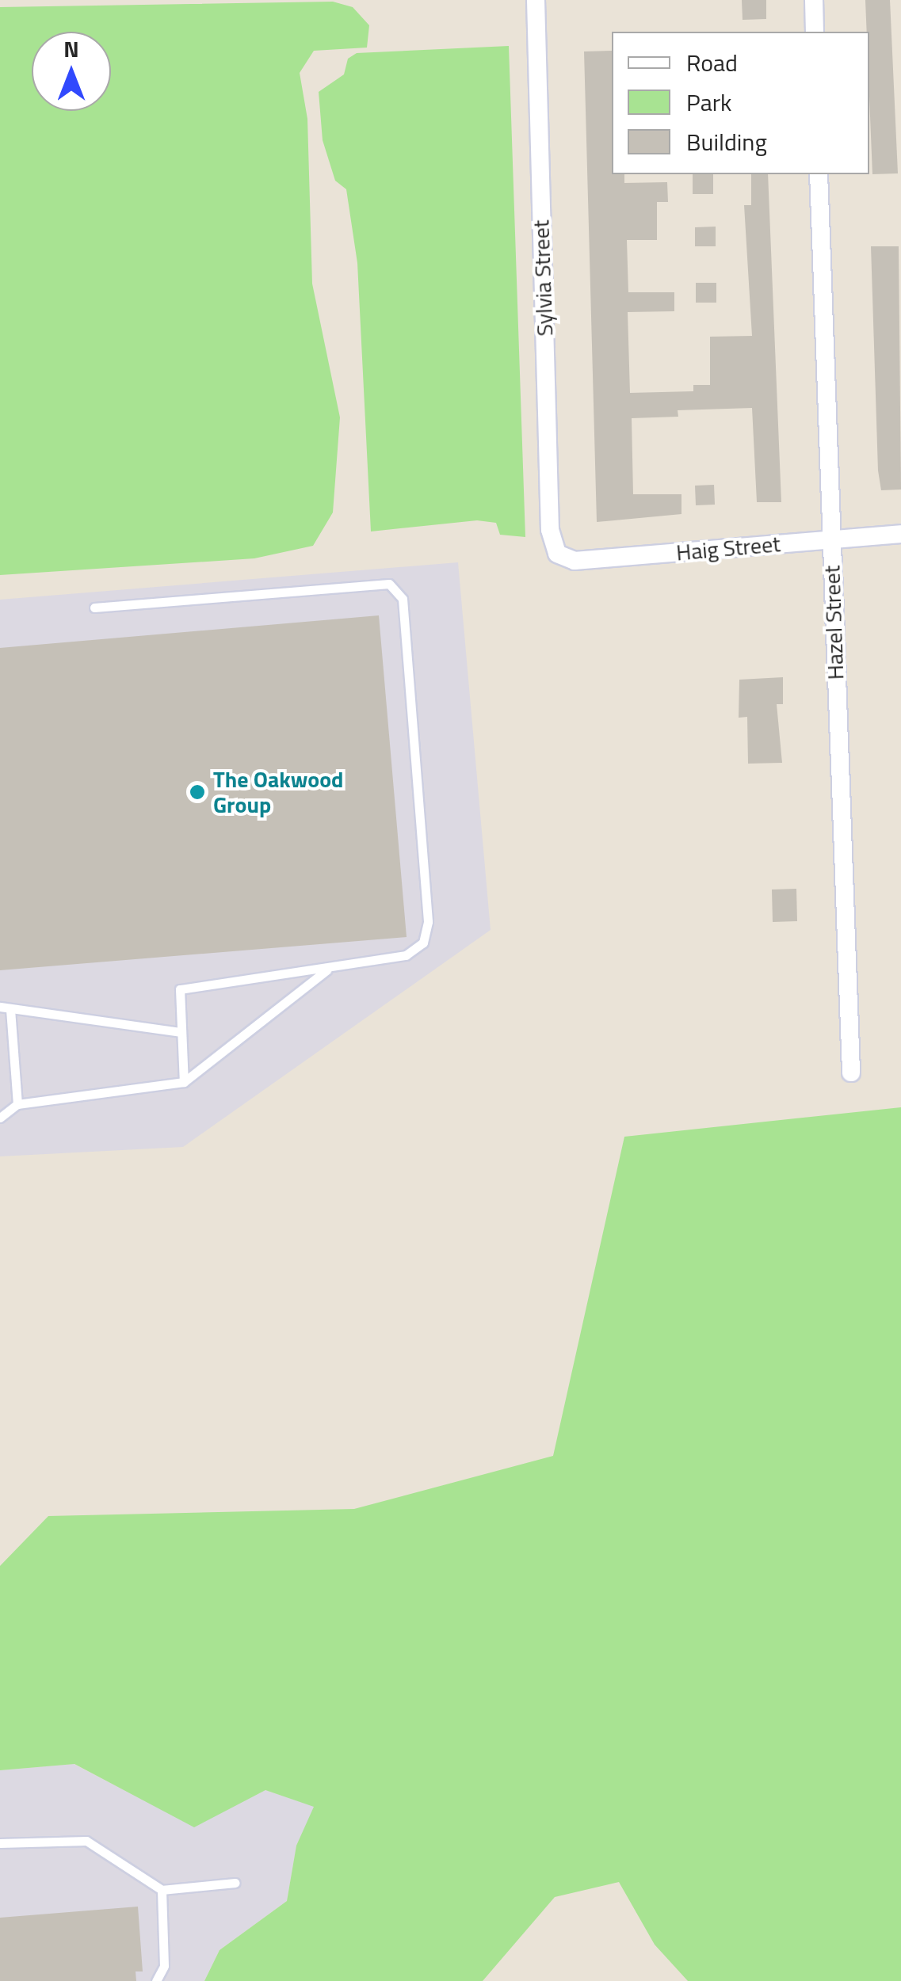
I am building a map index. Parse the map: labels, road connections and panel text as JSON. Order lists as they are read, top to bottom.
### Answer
{
  "streets": {
    "street": ["Sylvia Street", "Haig Street", "Hazel Street"]
  },
  "crossings": [
    ["Sylvia Street", "Haig Street"],
    ["Haig Street", "Hazel Street"]
  ],
  "places": ["The Oakwood Group"],
  "legend": ["Road", "Park", "Building"],
  "north": "top"
}
